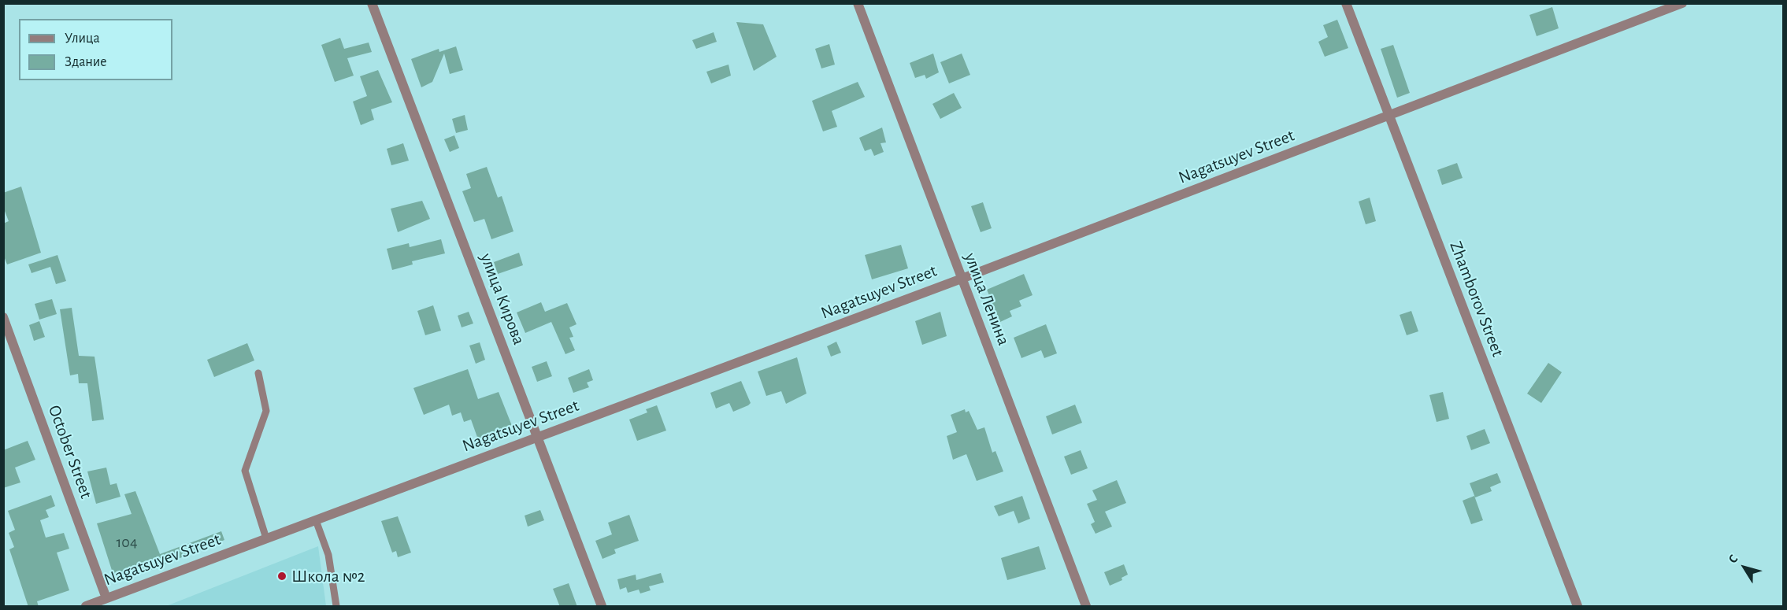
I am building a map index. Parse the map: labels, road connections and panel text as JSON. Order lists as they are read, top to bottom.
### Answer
{
  "streets": {
    "street": [
      "Nagatsuyev Street",
      "улица Кирова",
      "улица Ленина",
      "Zhamborov Street",
      "October Street"
    ]
  },
  "crossings": [
    ["Nagatsuyev Street", "улица Кирова"],
    ["Nagatsuyev Street", "улица Ленина"],
    ["Nagatsuyev Street", "Zhamborov Street"],
    ["Nagatsuyev Street", "October Street"]
  ],
  "places": ["Школа №2"],
  "house_numbers": ["104"],
  "legend": ["Улица", "Здание"],
  "north": "top left"
}
